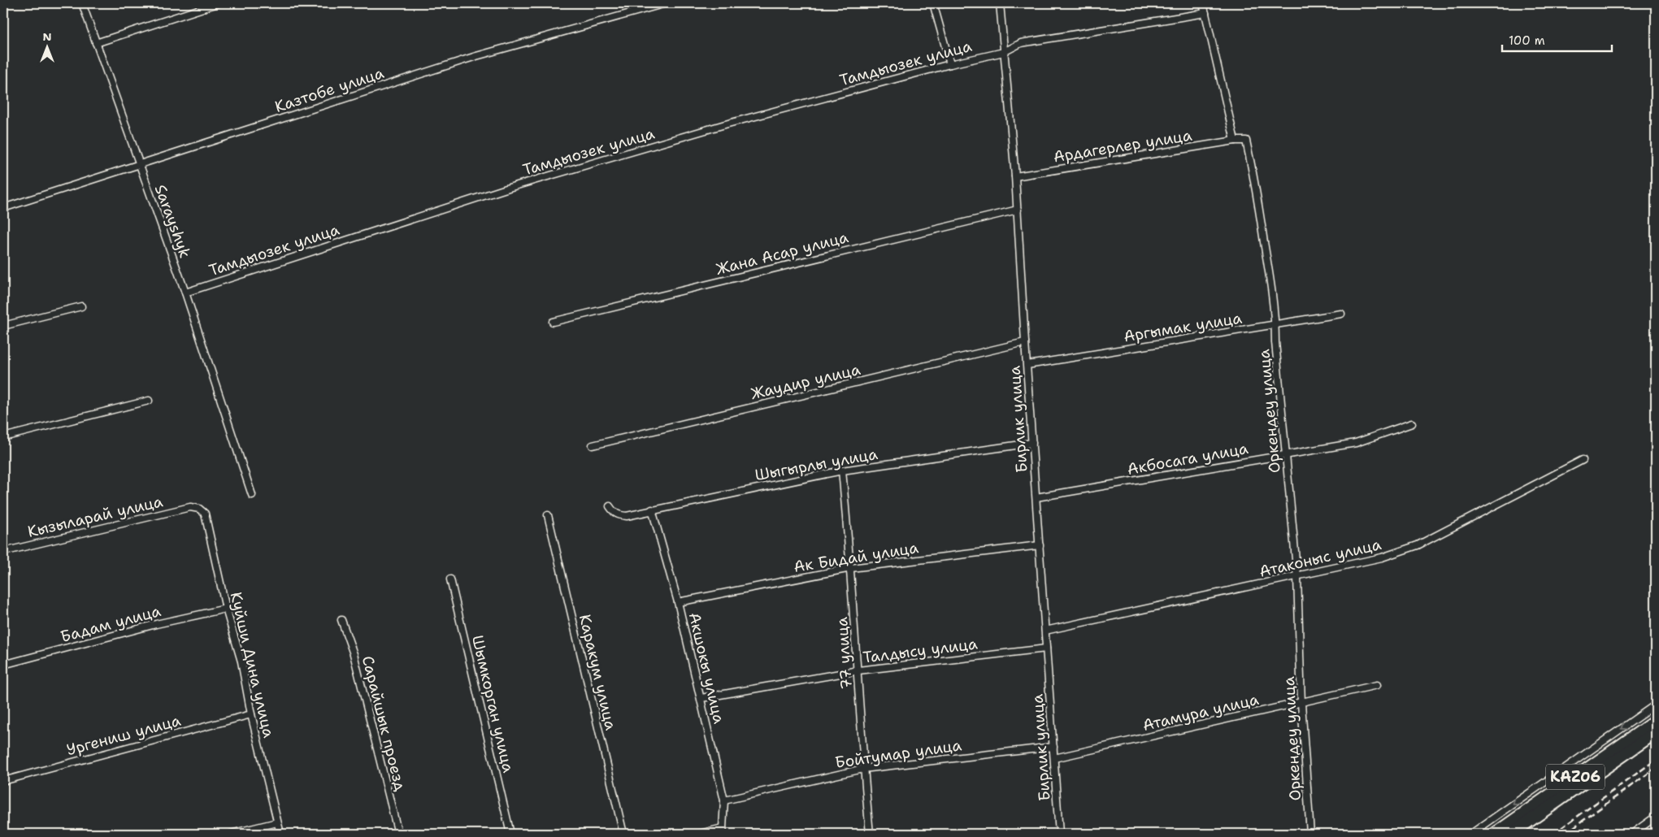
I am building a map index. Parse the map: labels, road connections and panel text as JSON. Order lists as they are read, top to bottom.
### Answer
{
  "streets": {
    "highway": ["KАZ06"],
    "street": [
      "Тамдыозек улица",
      "Казтобе улица",
      "Ардагерлер улица",
      "Sarayshyk",
      "Жана Асар улица",
      "Аргымак улица",
      "Жаудир улица",
      "Оркендеу улица",
      "Бирлик улица",
      "Акбосага улица",
      "Шыгырлы улица",
      "Кызыларай улица",
      "Ак Бидай улица",
      "Атаконыс улица",
      "Бадам улица",
      "Талдысу улица",
      "77 улица",
      "Куйши Дина улица",
      "Акшокы улица",
      "Каракум улица",
      "Шымкорган улица",
      "Атамура улица",
      "Сарайшык проезд",
      "Ургениш улица",
      "Бойтумар улица"
    ]
  },
  "crossings": [
    ["Тамдыозек улица", "Sarayshyk"],
    ["Тамдыозек улица", "Бирлик улица"],
    ["Казтобе улица", "Sarayshyk"],
    ["Ардагерлер улица", "Оркендеу улица"],
    ["Ардагерлер улица", "Бирлик улица"],
    ["Жана Асар улица", "Бирлик улица"],
    ["Аргымак улица", "Оркендеу улица"],
    ["Аргымак улица", "Бирлик улица"],
    ["Жаудир улица", "Бирлик улица"],
    ["Оркендеу улица", "Акбосага улица"],
    ["Оркендеу улица", "Атаконыс улица"],
    ["Оркендеу улица", "Атамура улица"],
    ["Бирлик улица", "Акбосага улица"],
    ["Бирлик улица", "Шыгырлы улица"],
    ["Бирлик улица", "Ак Бидай улица"],
    ["Бирлик улица", "Атаконыс улица"],
    ["Бирлик улица", "Талдысу улица"],
    ["Бирлик улица", "Атамура улица"],
    ["Бирлик улица", "Бойтумар улица"],
    ["Шыгырлы улица", "77 улица"],
    ["Шыгырлы улица", "Акшокы улица"],
    ["Кызыларай улица", "Куйши Дина улица"],
    ["Ак Бидай улица", "77 улица"],
    ["Ак Бидай улица", "Акшокы улица"],
    ["Бадам улица", "Куйши Дина улица"],
    ["Талдысу улица", "77 улица"],
    ["Талдысу улица", "Акшокы улица"],
    ["77 улица", "Бойтумар улица"],
    ["Куйши Дина улица", "Ургениш улица"],
    ["Акшокы улица", "Бойтумар улица"]
  ],
  "scale_bar": "100 m",
  "north": "top"
}
